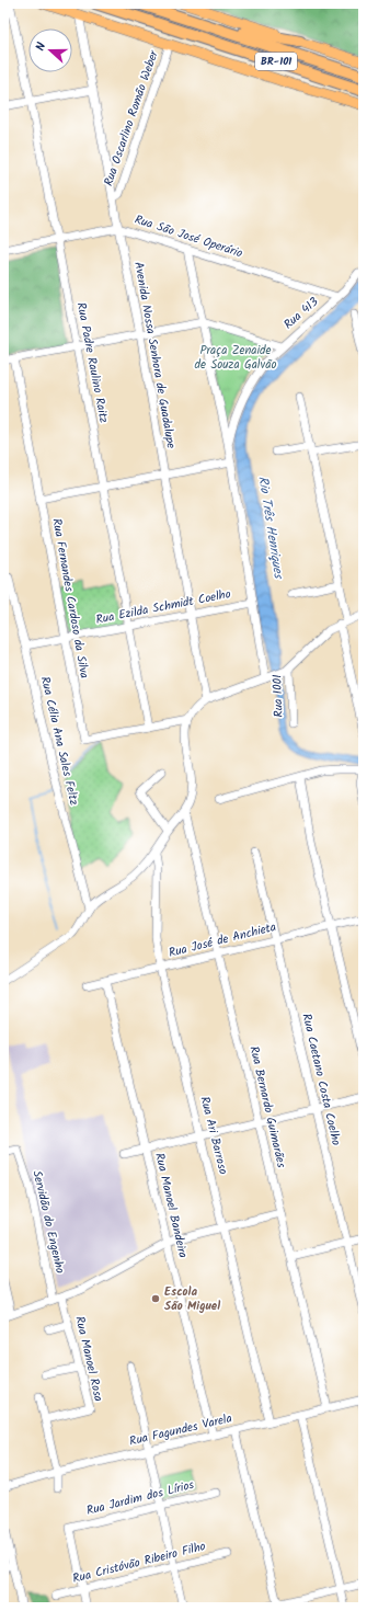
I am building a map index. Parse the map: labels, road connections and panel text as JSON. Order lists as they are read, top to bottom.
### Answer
{
  "streets": {
    "highway": ["BR-101"],
    "street": [
      "Rua Oscarlino Romão Weber",
      "Rua São José Operário",
      "Rua 413",
      "Avenida Nossa Senhora de Guadalupe",
      "Rua Padre Raulino Raitz",
      "Rua Fernandes Cardoso da Silva",
      "Rua Ezilda Schmidt Coelho",
      "Rua 1001",
      "Rua Célia Ana Sales Feltz",
      "Rua José de Anchieta",
      "Rua Caetano Costa Coelho",
      "Rua Bernardo Guimarães",
      "Rua Ari Barroso",
      "Rua Manoel Bandeira",
      "Servidão do Engenho",
      "Rua Manoel Rosa",
      "Rua Fagundes Varela",
      "Rua Jardim dos Lírios",
      "Rua Cristóvão Ribeiro Filho"
    ]
  },
  "crossings": [
    ["Rua Oscarlino Romão Weber", "Avenida Nossa Senhora de Guadalupe"],
    ["Rua São José Operário", "Rua 413"],
    ["Rua São José Operário", "Avenida Nossa Senhora de Guadalupe"],
    ["Rua São José Operário", "Rua Padre Raulino Raitz"],
    ["Avenida Nossa Senhora de Guadalupe", "Rua Ezilda Schmidt Coelho"],
    ["Rua Padre Raulino Raitz", "Rua Fernandes Cardoso da Silva"],
    ["Rua Padre Raulino Raitz", "Rua Ezilda Schmidt Coelho"],
    ["Rua Fernandes Cardoso da Silva", "Rua Ezilda Schmidt Coelho"],
    ["Rua Ezilda Schmidt Coelho", "Rua Célia Ana Sales Feltz"],
    ["Rua José de Anchieta", "Rua Caetano Costa Coelho"],
    ["Rua José de Anchieta", "Rua Bernardo Guimarães"],
    ["Rua José de Anchieta", "Rua Ari Barroso"],
    ["Rua José de Anchieta", "Rua Manoel Bandeira"],
    ["Rua Bernardo Guimarães", "Rua Fagundes Varela"],
    ["Rua Ari Barroso", "Rua Fagundes Varela"],
    ["Rua Manoel Bandeira", "Rua Fagundes Varela"],
    ["Rua Jardim dos Lírios", "Rua Cristóvão Ribeiro Filho"]
  ],
  "water": ["Rio Três Henriques"],
  "parks": ["Praça Zenaide de Souza Galvão"],
  "places": ["Escola São Miguel"],
  "north": "left"
}
